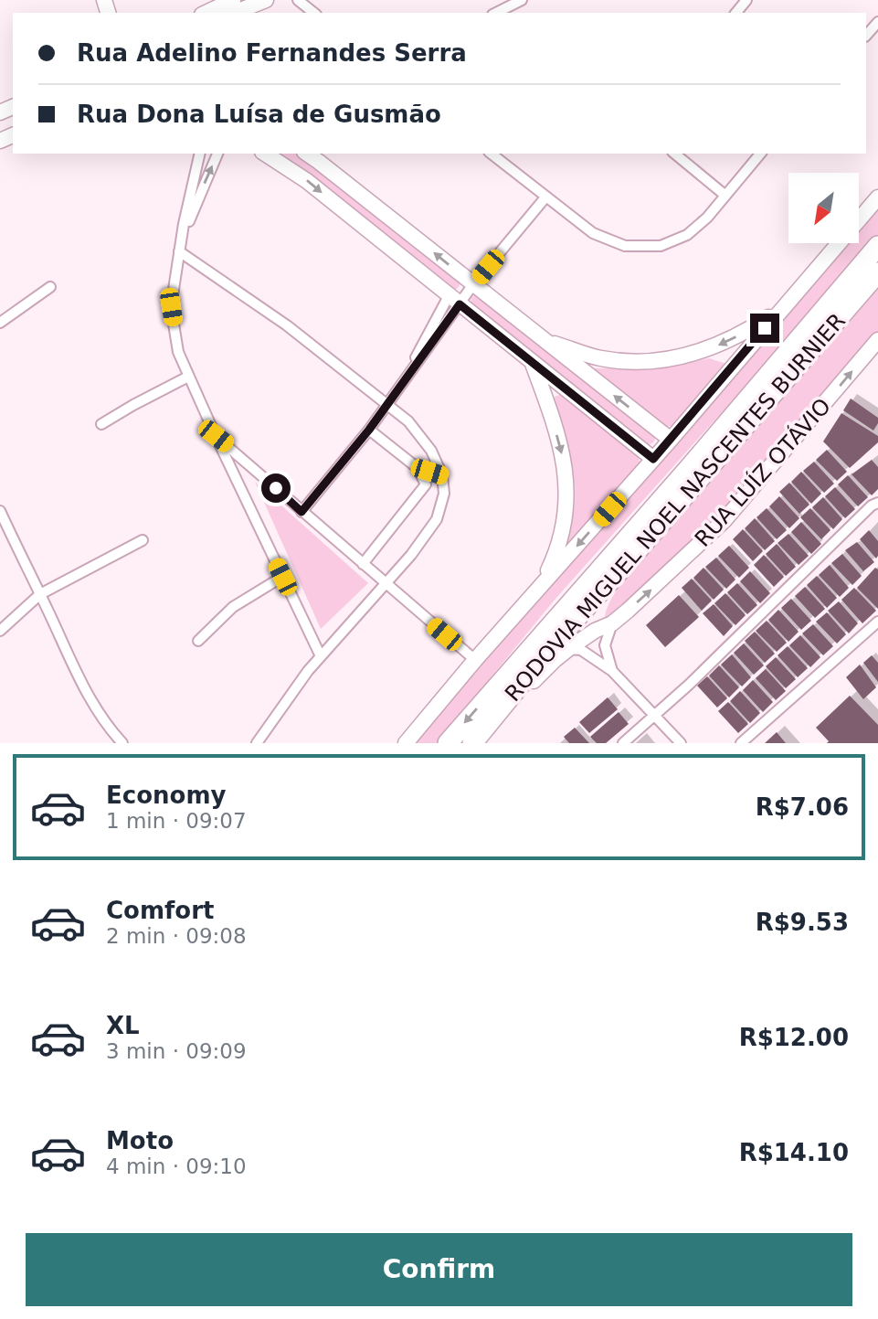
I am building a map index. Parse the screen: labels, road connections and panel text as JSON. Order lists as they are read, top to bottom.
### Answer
{
  "streets": {
    "highway": ["RODOVIA MIGUEL NOEL NASCENTES BURNIER"],
    "street": ["RUA LUÍZ OTÁVIO"]
  },
  "crossings": [
    ["RUA LUÍZ OTÁVIO", "RODOVIA MIGUEL NOEL NASCENTES BURNIER"]
  ],
  "north": "bottom left",
  "page": {
    "banner": ["Rua Adelino Fernandes Serra", "Rua Dona Luísa de Gusmão"],
    "list": [
      {
        "name": "Economy",
        "note": "1 min · 09:07",
        "value": "R$7.06"
      },
      {
        "name": "Comfort",
        "note": "2 min · 09:08",
        "value": "R$9.53"
      },
      {
        "name": "XL",
        "note": "3 min · 09:09",
        "value": "R$12.00"
      },
      {
        "name": "Moto",
        "note": "4 min · 09:10",
        "value": "R$14.10"
      }
    ],
    "buttons": "Confirm"
  }
}
